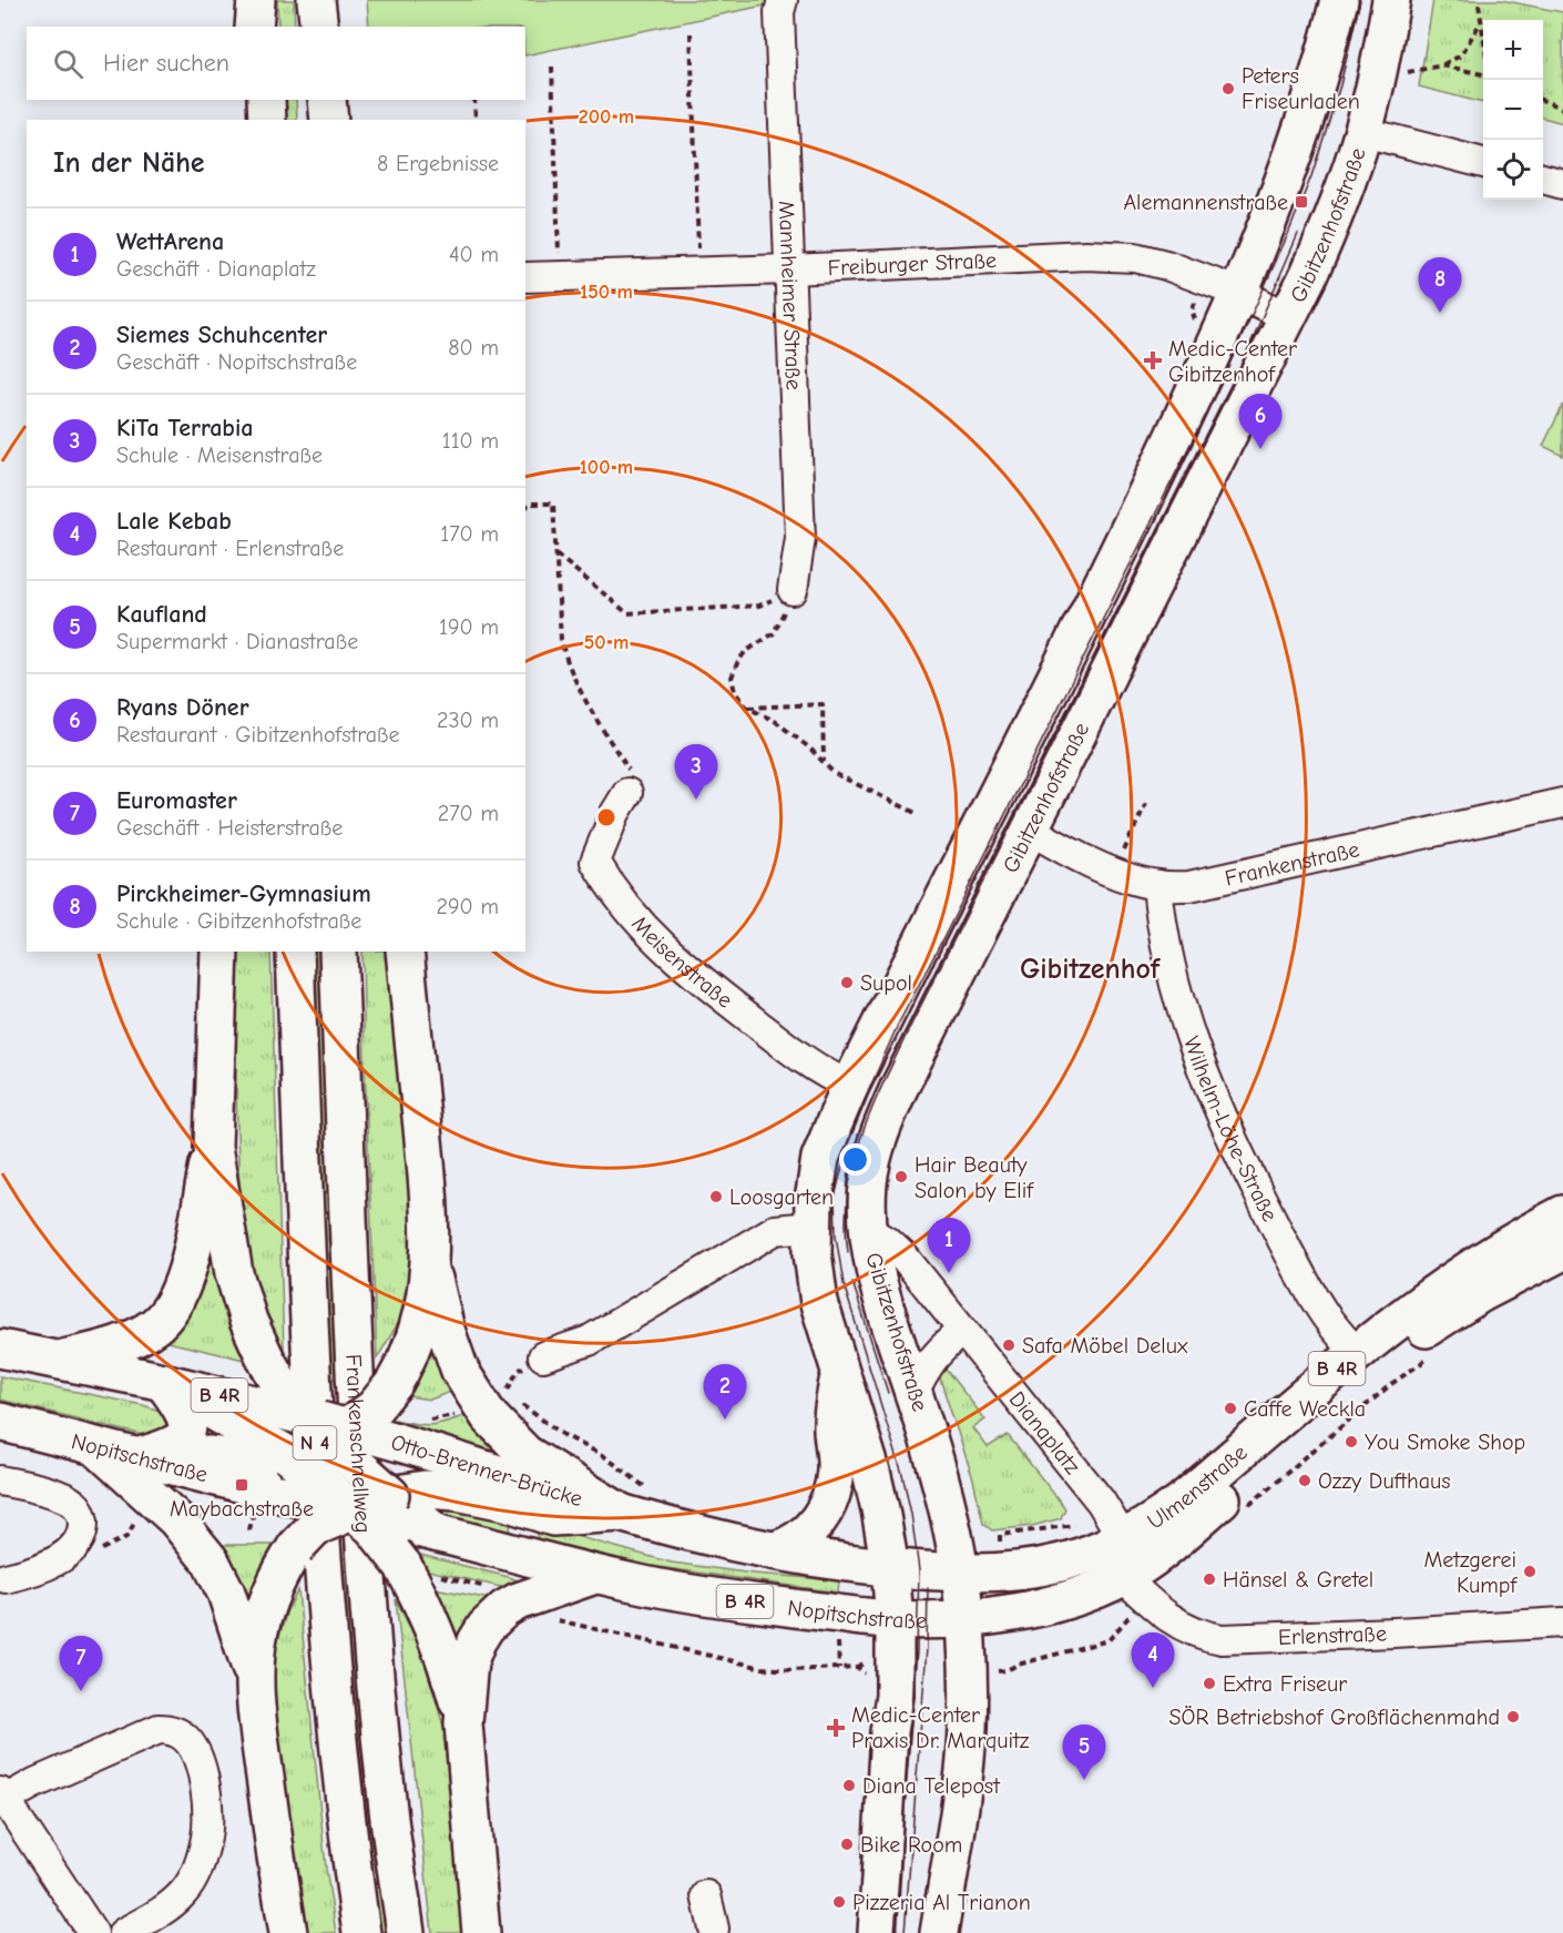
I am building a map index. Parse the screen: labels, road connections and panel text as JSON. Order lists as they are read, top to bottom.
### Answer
{
  "streets": {
    "main road": [
      "Gibitzenhofstraße",
      "B 4R",
      "N 4",
      "Frankenschnellweg",
      "Nopitschstraße",
      "Otto-Brenner-Brücke",
      "Ulmenstraße"
    ],
    "street": [
      "Freiburger Straße",
      "Mannheimer Straße",
      "Frankenstraße",
      "Meisenstraße",
      "Wilhelm-Löhe-Straße",
      "Dianaplatz",
      "Erlenstraße"
    ]
  },
  "crossings": [
    ["Gibitzenhofstraße", "Freiburger Straße"],
    ["Gibitzenhofstraße", "Frankenstraße"],
    ["Gibitzenhofstraße", "B 4R"],
    ["Gibitzenhofstraße", "Dianaplatz"],
    ["Gibitzenhofstraße", "Nopitschstraße"],
    ["Gibitzenhofstraße", "Ulmenstraße"],
    ["Freiburger Straße", "Mannheimer Straße"],
    ["Frankenstraße", "Wilhelm-Löhe-Straße"],
    ["Wilhelm-Löhe-Straße", "Ulmenstraße"],
    ["B 4R", "Nopitschstraße"],
    ["B 4R", "Otto-Brenner-Brücke"],
    ["B 4R", "Ulmenstraße"],
    ["Dianaplatz", "Ulmenstraße"],
    ["Nopitschstraße", "Ulmenstraße"],
    ["Ulmenstraße", "Erlenstraße"]
  ],
  "districts": ["Gibitzenhof"],
  "places": {
    "other": [
      "Peters Friseurladen",
      "Supol",
      "Hair Beauty Salon by Elif",
      "Loosgarten",
      "Safa Möbel Delux",
      "Caffe Weckla",
      "You Smoke Shop",
      "Ozzy Dufthaus",
      "Metzgerei Kumpf",
      "Hänsel & Gretel",
      "Extra Friseur",
      "SÖR Betriebshof Großflächenmahd",
      "Diana Telepost",
      "Bike Room",
      "Pizzeria Al Trianon"
    ],
    "transit": ["Alemannenstraße", "Maybachstraße"],
    "health": ["Medic-Center Gibitzenhof", "Medic-Center Praxis Dr. Marquitz"]
  },
  "page": {
    "map_buttons": ["+", "−"],
    "search": "Hier suchen",
    "heading": ["In der Nähe", "8 Ergebnisse"],
    "list": [
      {
        "mark": "1",
        "name": "WettArena",
        "note": "Geschäft · Dianaplatz",
        "value": "40 m"
      },
      {
        "mark": "2",
        "name": "Siemes Schuhcenter",
        "note": "Geschäft · Nopitschstraße",
        "value": "80 m"
      },
      {
        "mark": "3",
        "name": "KiTa Terrabia",
        "note": "Schule · Meisenstraße",
        "value": "110 m"
      },
      {
        "mark": "4",
        "name": "Lale Kebab",
        "note": "Restaurant · Erlenstraße",
        "value": "170 m"
      },
      {
        "mark": "5",
        "name": "Kaufland",
        "note": "Supermarkt · Dianastraße",
        "value": "190 m"
      },
      {
        "mark": "6",
        "name": "Ryans Döner",
        "note": "Restaurant · Gibitzenhofstraße",
        "value": "230 m"
      },
      {
        "mark": "7",
        "name": "Euromaster",
        "note": "Geschäft · Heisterstraße",
        "value": "270 m"
      },
      {
        "mark": "8",
        "name": "Pirckheimer-Gymnasium",
        "note": "Schule · Gibitzenhofstraße",
        "value": "290 m"
      }
    ],
    "pins": [
      "8",
      "6",
      "3",
      "1",
      "2",
      "4",
      "7",
      "5"
    ]
  },
  "rings": [
    "200 m",
    "150 m",
    "100 m",
    "50 m"
  ]
}
